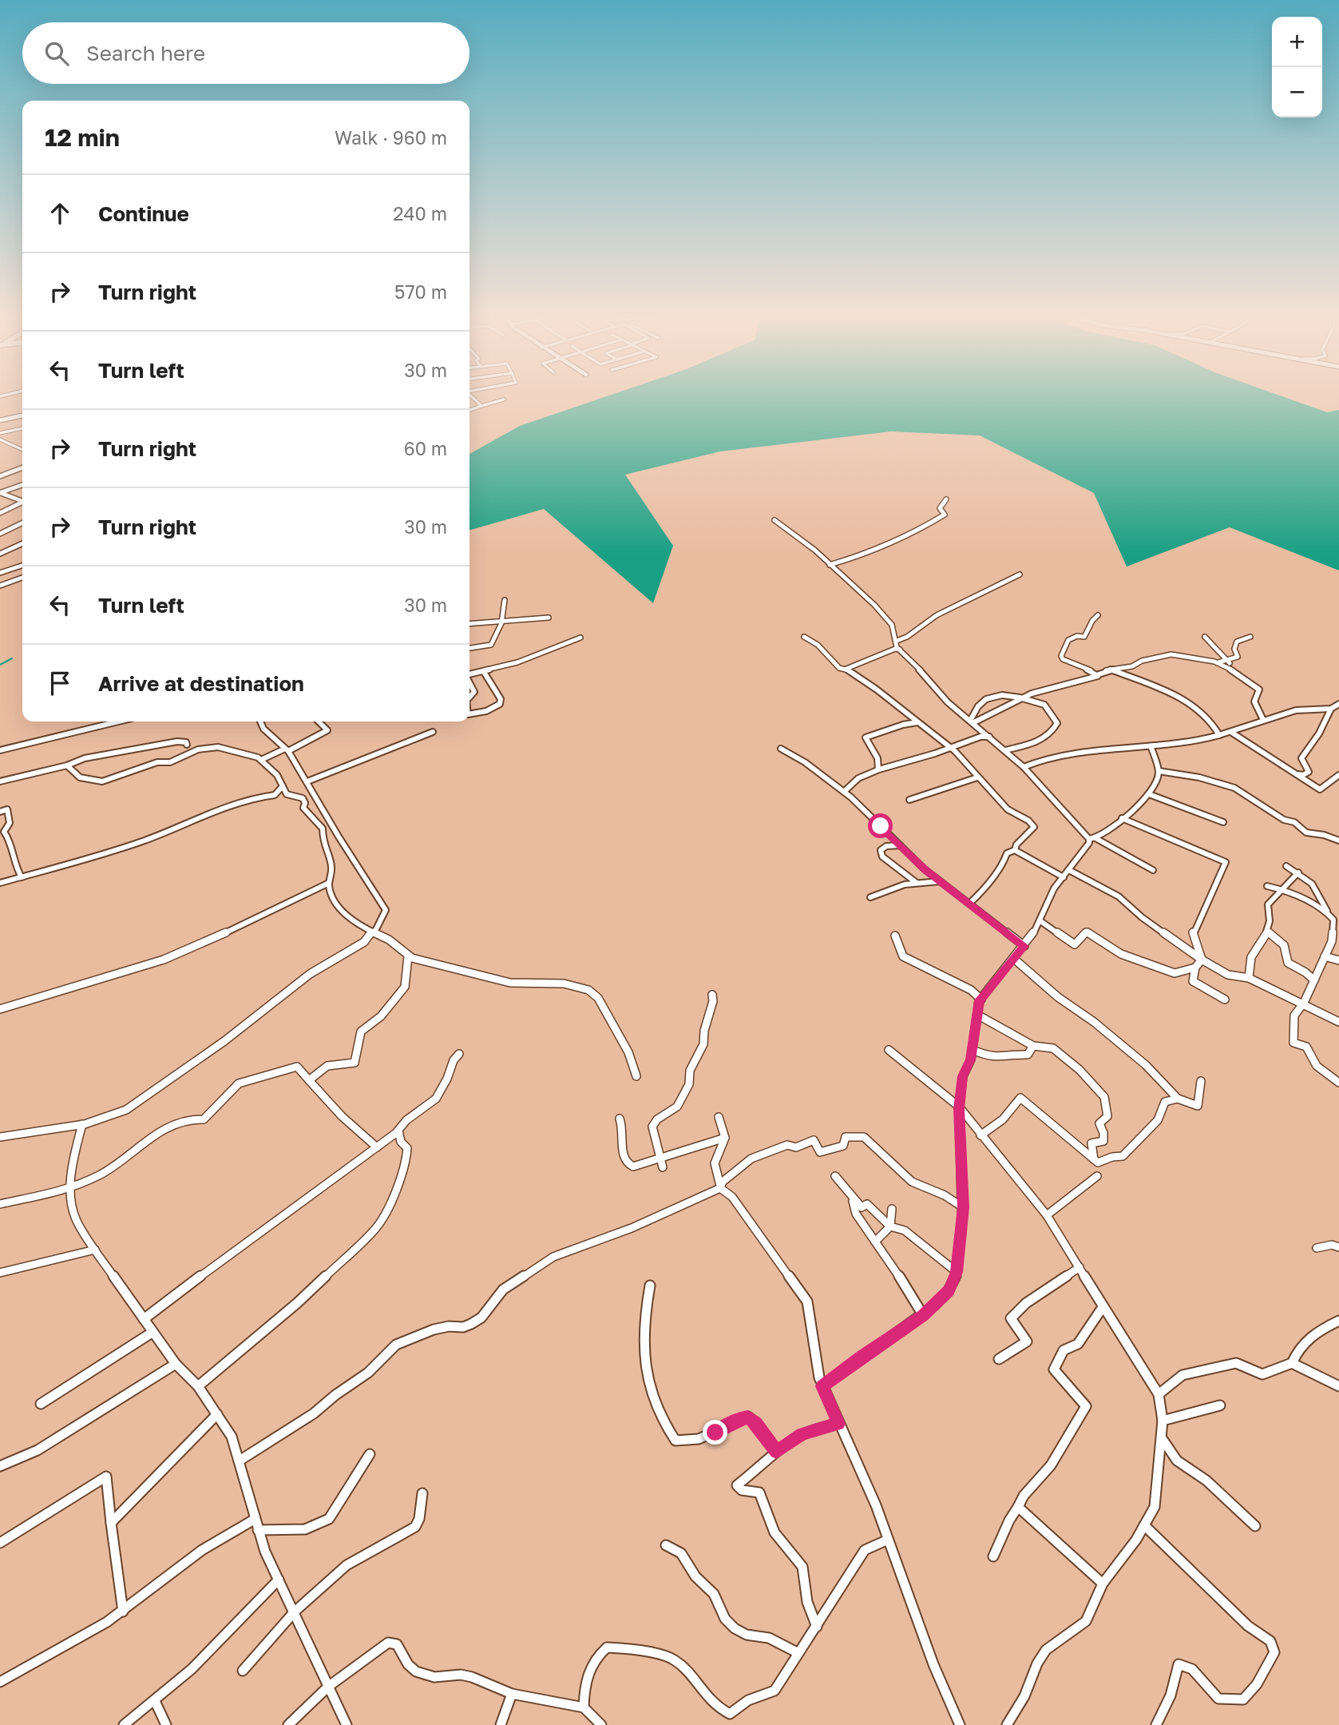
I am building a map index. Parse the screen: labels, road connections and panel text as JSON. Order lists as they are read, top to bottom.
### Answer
{
  "page": {
    "map_buttons": ["+", "−"],
    "search": "Search here",
    "heading": ["12 min", "Walk · 960 m"],
    "list": [
      ["Continue", "240 m"],
      ["Turn right", "570 m"],
      ["Turn left", "30 m"],
      ["Turn right", "60 m"],
      ["Turn right", "30 m"],
      ["Turn left", "30 m"],
      "Arrive at destination"
    ]
  }
}
